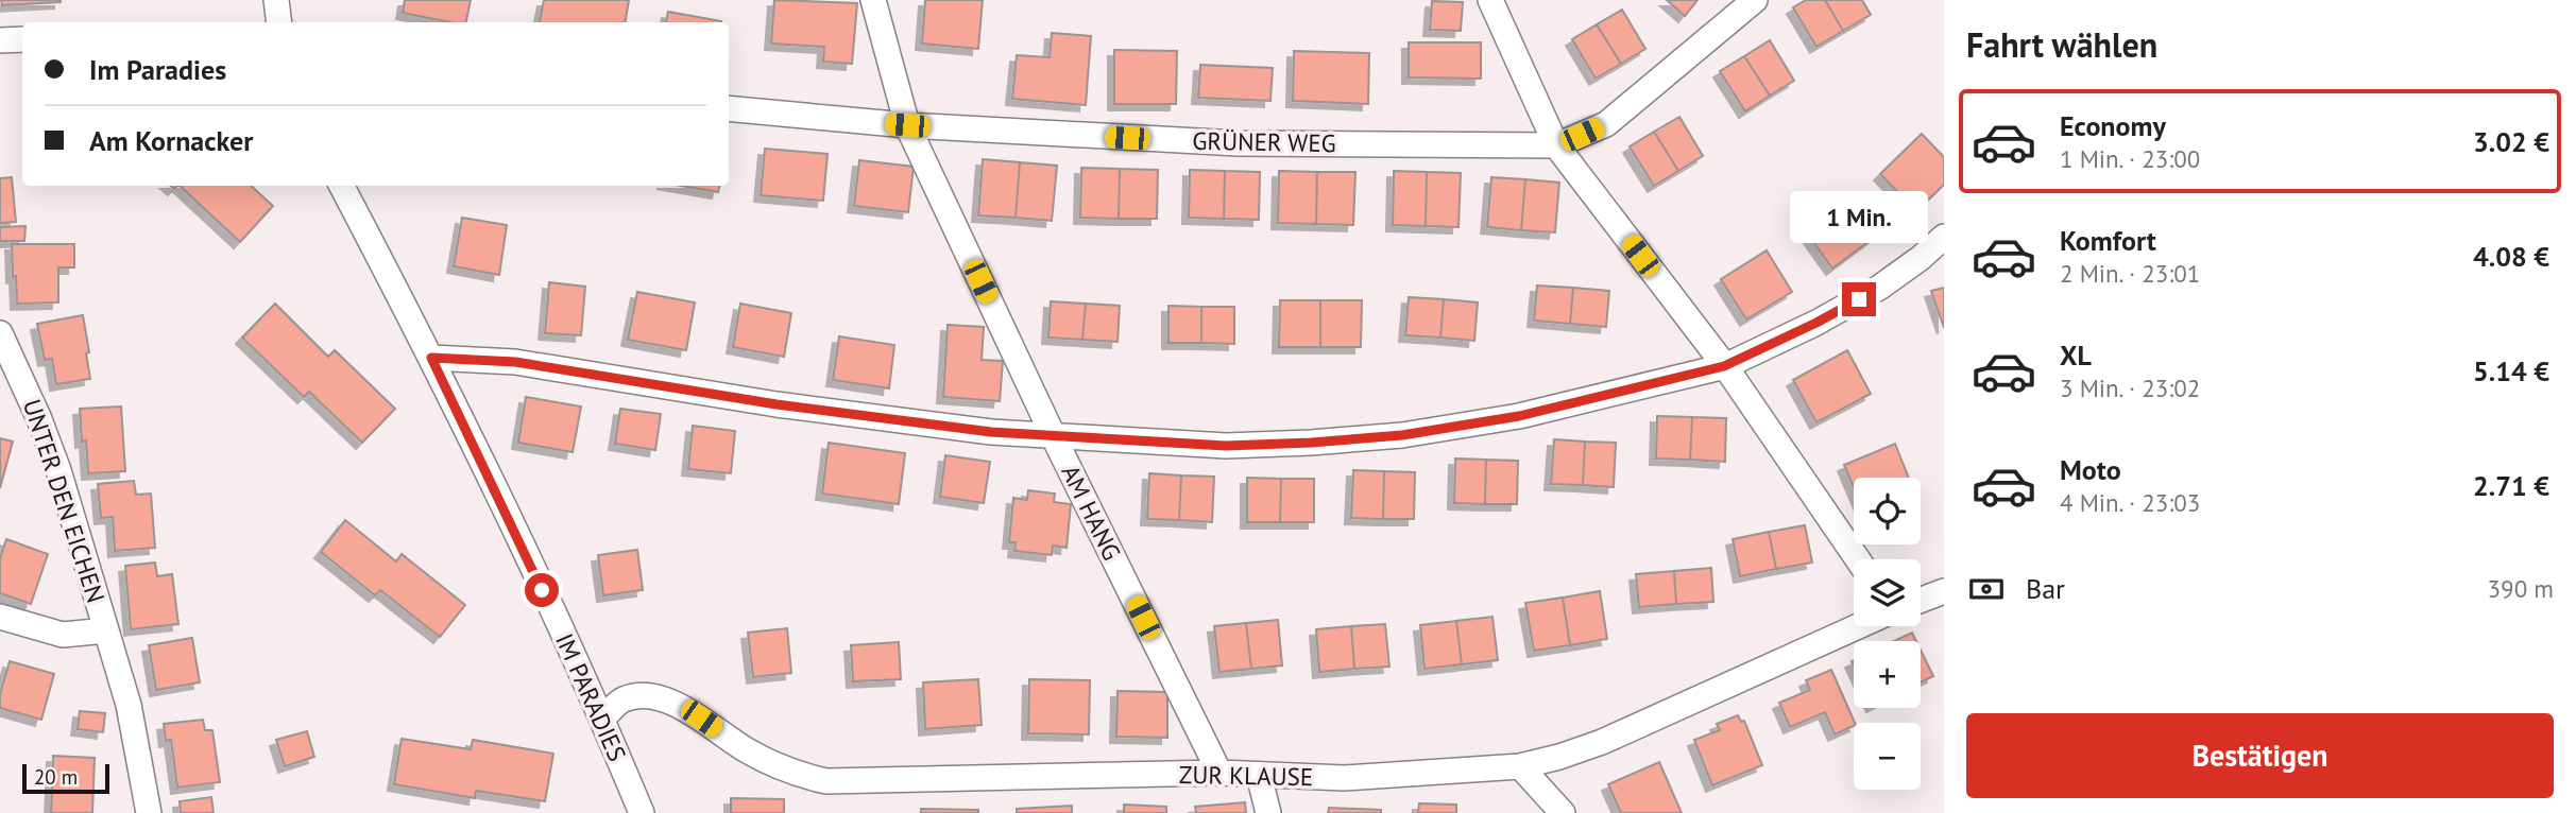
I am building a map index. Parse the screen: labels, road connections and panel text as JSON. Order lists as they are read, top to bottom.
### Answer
{
  "streets": {
    "street": [
      "GRÜNER WEG",
      "UNTER DEN EICHEN",
      "AM HANG",
      "IM PARADIES",
      "ZUR KLAUSE"
    ]
  },
  "crossings": [
    ["GRÜNER WEG", "AM HANG"],
    ["AM HANG", "ZUR KLAUSE"],
    ["IM PARADIES", "ZUR KLAUSE"]
  ],
  "scale_bar": "20 m",
  "page": {
    "heading": "Fahrt wählen",
    "banner": ["Im Paradies", "Am Kornacker"],
    "list": [
      {
        "name": "Economy",
        "note": "1 Min. · 23:00",
        "value": "3.02 €"
      },
      {
        "name": "Komfort",
        "note": "2 Min. · 23:01",
        "value": "4.08 €"
      },
      {
        "name": "XL",
        "note": "3 Min. · 23:02",
        "value": "5.14 €"
      },
      {
        "name": "Moto",
        "note": "4 Min. · 23:03",
        "value": "2.71 €"
      }
    ],
    "bubble": "1 Min.",
    "map_buttons": ["+", "−"],
    "pay": ["Bar", "390 m"],
    "buttons": "Bestätigen",
    "scale": "20 m"
  }
}
